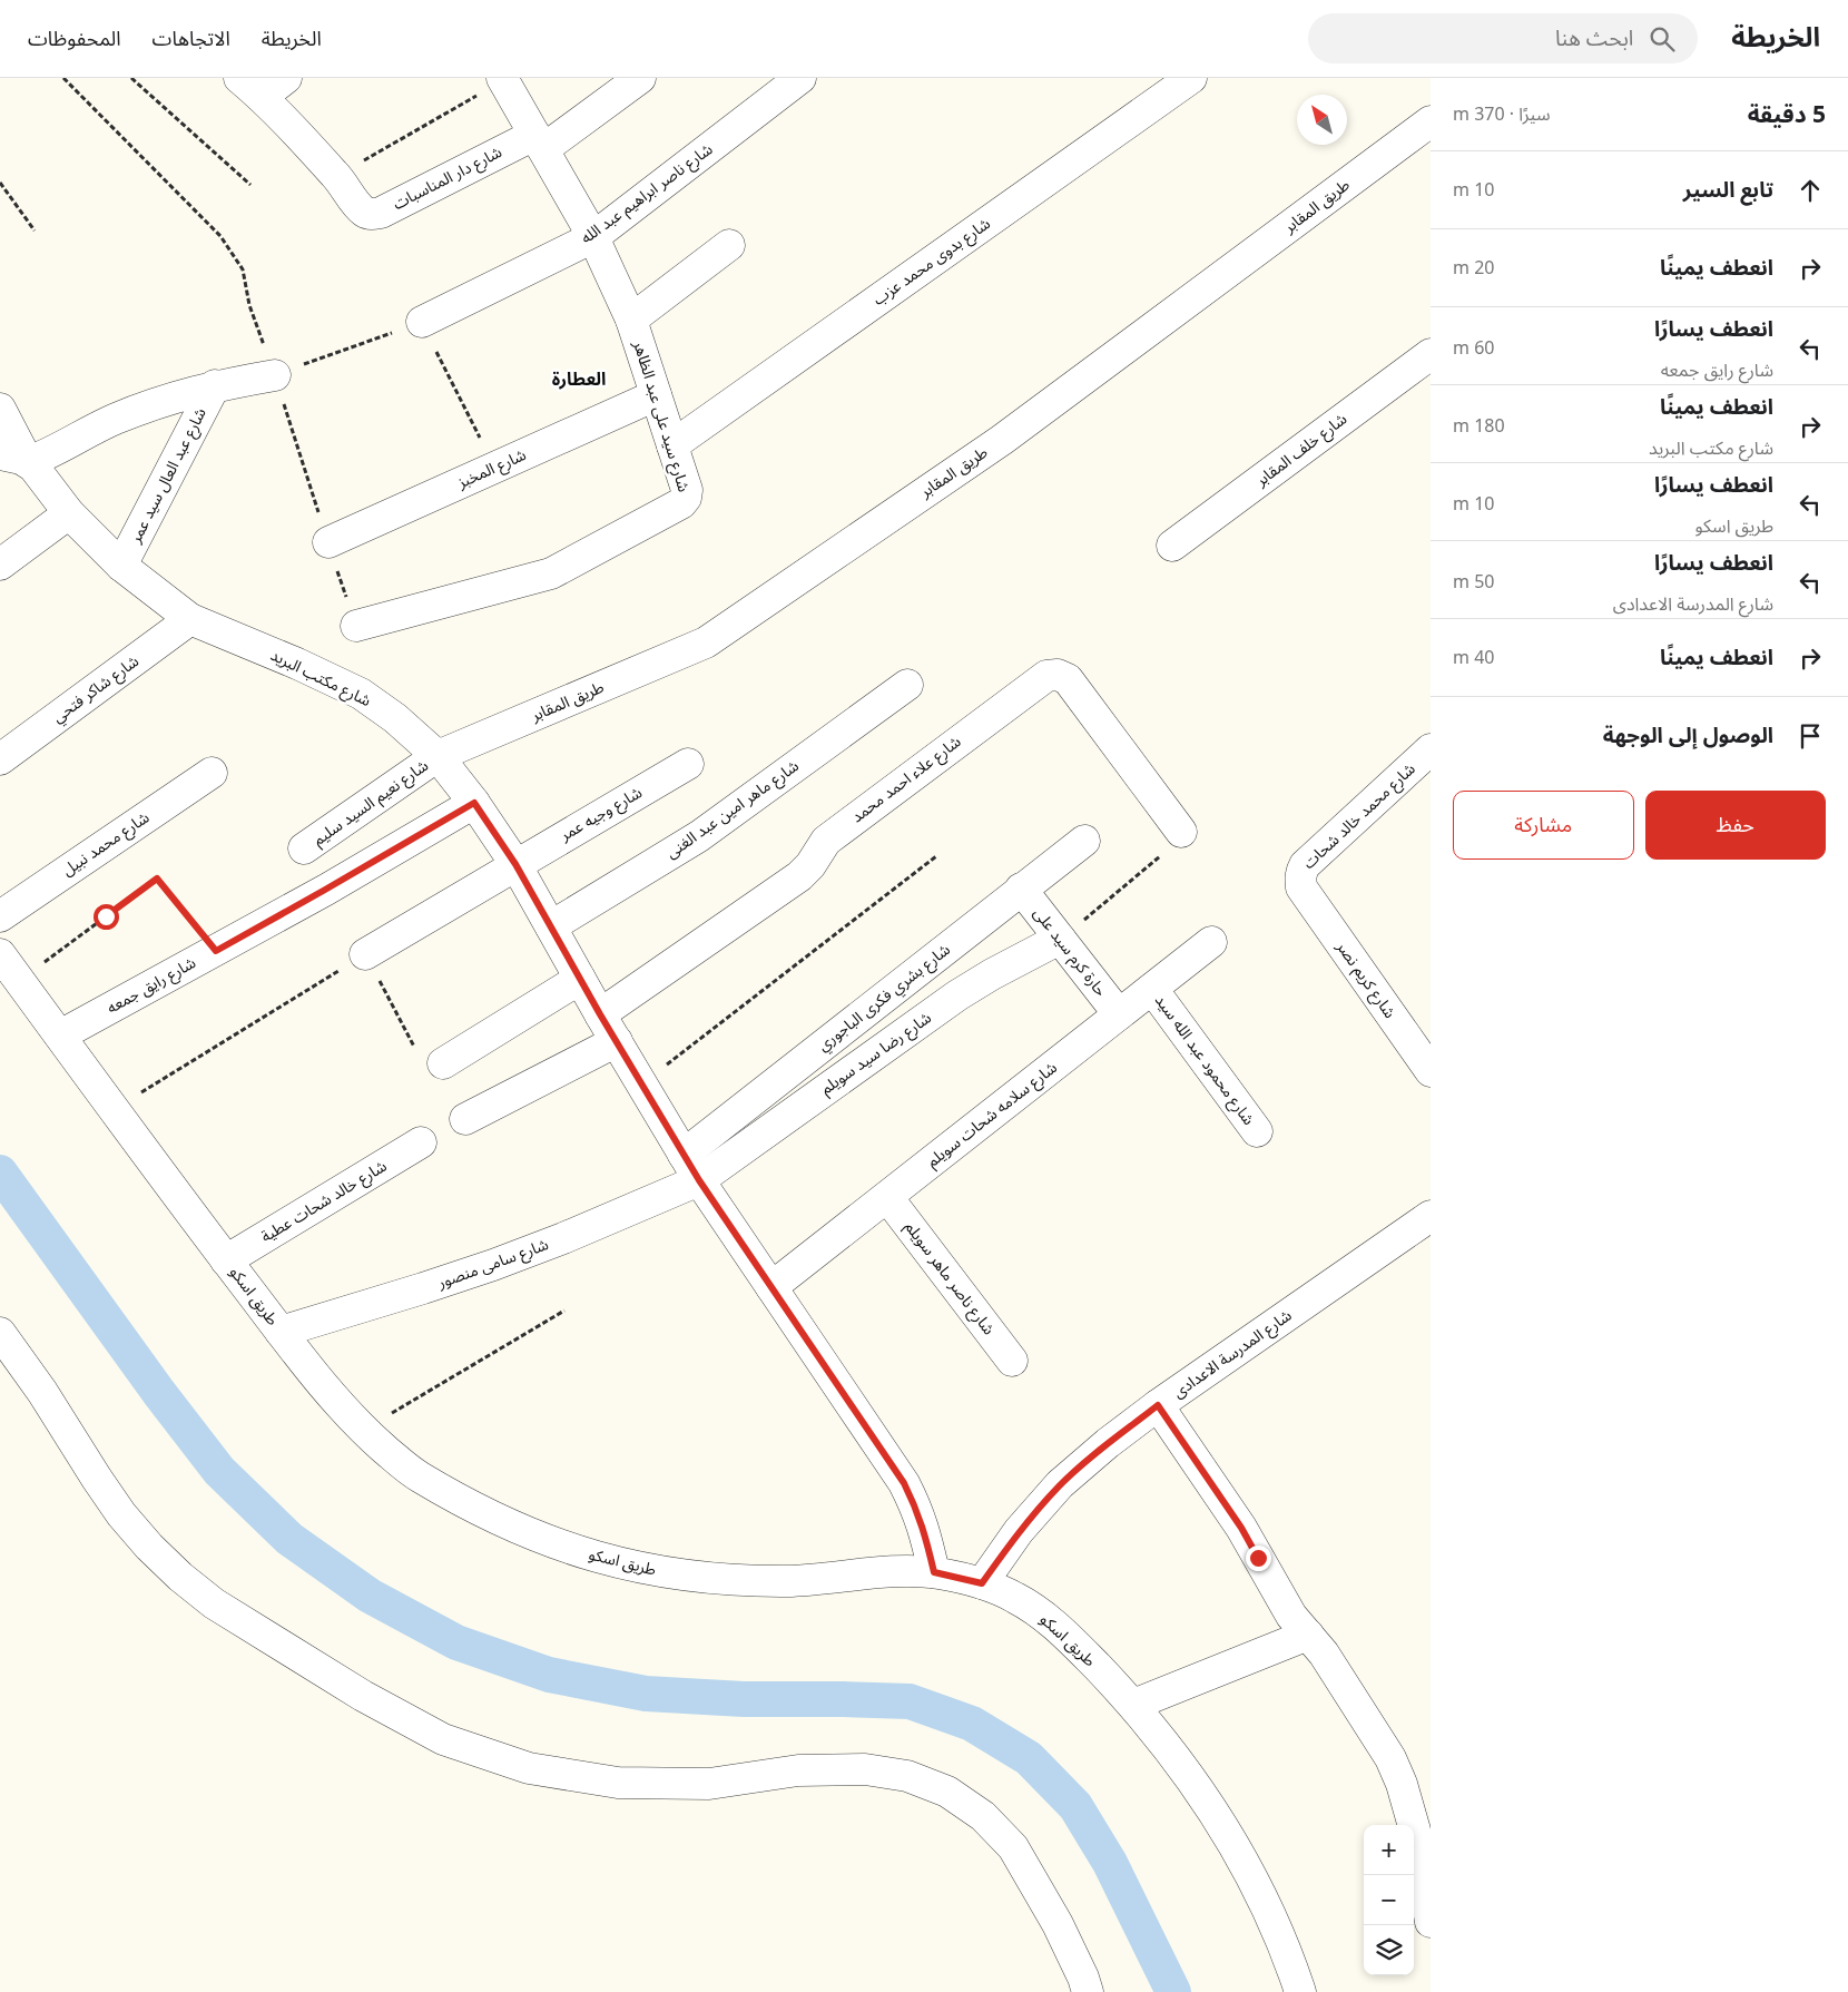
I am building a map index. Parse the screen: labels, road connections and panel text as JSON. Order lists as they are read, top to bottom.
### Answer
{
  "streets": {
    "street": [
      "شارع دار المناسبات",
      "شارع ناصر ابراهيم عبد الله",
      "طريق المقابر",
      "شارع بدوى محمد عزب",
      "شارع سيد على عبد الظاهر",
      "شارع خلف المقابر",
      "شارع المخبز",
      "شارع عبد العال سيد عمر",
      "شارع مكتب البريد",
      "شارع شاكر فتحي",
      "شارع علاء احمد محمد",
      "شارع نعيم السيد سليم",
      "شارع ماهر امين عبد الغنى",
      "شارع وجيه عمر",
      "شارع محمد خالد شحات",
      "شارع محمد نبيل",
      "حارة كرم سيد على",
      "شارع كريم نصر",
      "شارع رايق جمعه",
      "شارع بشري فكرى الباجوري",
      "شارع رضا سيد سويلم",
      "شارع محمود عبد الله سيد",
      "شارع سلامه شحات سويلم",
      "شارع خالد شحات عطية",
      "شارع سامى منصور",
      "شارع ناصر ماهر سويلم",
      "طريق اسكو",
      "شارع المدرسة الاعدادى"
    ]
  },
  "crossings": [
    ["شارع دار المناسبات", "شارع سيد على عبد الظاهر"],
    ["شارع ناصر ابراهيم عبد الله", "شارع سيد على عبد الظاهر"],
    ["طريق المقابر", "شارع مكتب البريد"],
    ["طريق المقابر", "شارع نعيم السيد سليم"],
    ["شارع بدوى محمد عزب", "شارع سيد على عبد الظاهر"],
    ["شارع سيد على عبد الظاهر", "شارع المخبز"],
    ["شارع عبد العال سيد عمر", "شارع مكتب البريد"],
    ["شارع مكتب البريد", "شارع شاكر فتحي"],
    ["شارع مكتب البريد", "شارع علاء احمد محمد"],
    ["شارع مكتب البريد", "شارع نعيم السيد سليم"],
    ["شارع مكتب البريد", "شارع ماهر امين عبد الغنى"],
    ["شارع مكتب البريد", "شارع وجيه عمر"],
    ["شارع مكتب البريد", "شارع رايق جمعه"],
    ["شارع مكتب البريد", "شارع بشري فكرى الباجوري"],
    ["شارع مكتب البريد", "شارع رضا سيد سويلم"],
    ["شارع مكتب البريد", "شارع سلامه شحات سويلم"],
    ["شارع مكتب البريد", "شارع سامى منصور"],
    ["شارع مكتب البريد", "طريق اسكو"],
    ["شارع محمد خالد شحات", "شارع كريم نصر"],
    ["حارة كرم سيد على", "شارع بشري فكرى الباجوري"],
    ["حارة كرم سيد على", "شارع رضا سيد سويلم"],
    ["حارة كرم سيد على", "شارع سلامه شحات سويلم"],
    ["شارع رايق جمعه", "طريق اسكو"],
    ["شارع رضا سيد سويلم", "شارع سامى منصور"],
    ["شارع محمود عبد الله سيد", "شارع سلامه شحات سويلم"],
    ["شارع سلامه شحات سويلم", "شارع ناصر ماهر سويلم"],
    ["شارع خالد شحات عطية", "طريق اسكو"],
    ["شارع سامى منصور", "طريق اسكو"],
    ["طريق اسكو", "شارع المدرسة الاعدادى"]
  ],
  "districts": ["العطارة"],
  "north": "top left",
  "page": {
    "header": "الخريطة",
    "search": "ابحث هنا",
    "nav": ["الخريطة", "الاتجاهات", "المحفوظات"],
    "heading": ["5 دقيقة", "سيرًا · 370 m"],
    "list": [
      ["تابع السير", "10 m"],
      ["انعطف يمينًا", "20 m"],
      ["انعطف يسارًا", "شارع رايق جمعه", "60 m"],
      ["انعطف يمينًا", "شارع مكتب البريد", "180 m"],
      ["انعطف يسارًا", "طريق اسكو", "10 m"],
      ["انعطف يسارًا", "شارع المدرسة الاعدادى", "50 m"],
      ["انعطف يمينًا", "40 m"],
      "الوصول إلى الوجهة"
    ],
    "buttons": ["حفظ", "مشاركة"],
    "map_buttons": ["+", "−"]
  }
}
